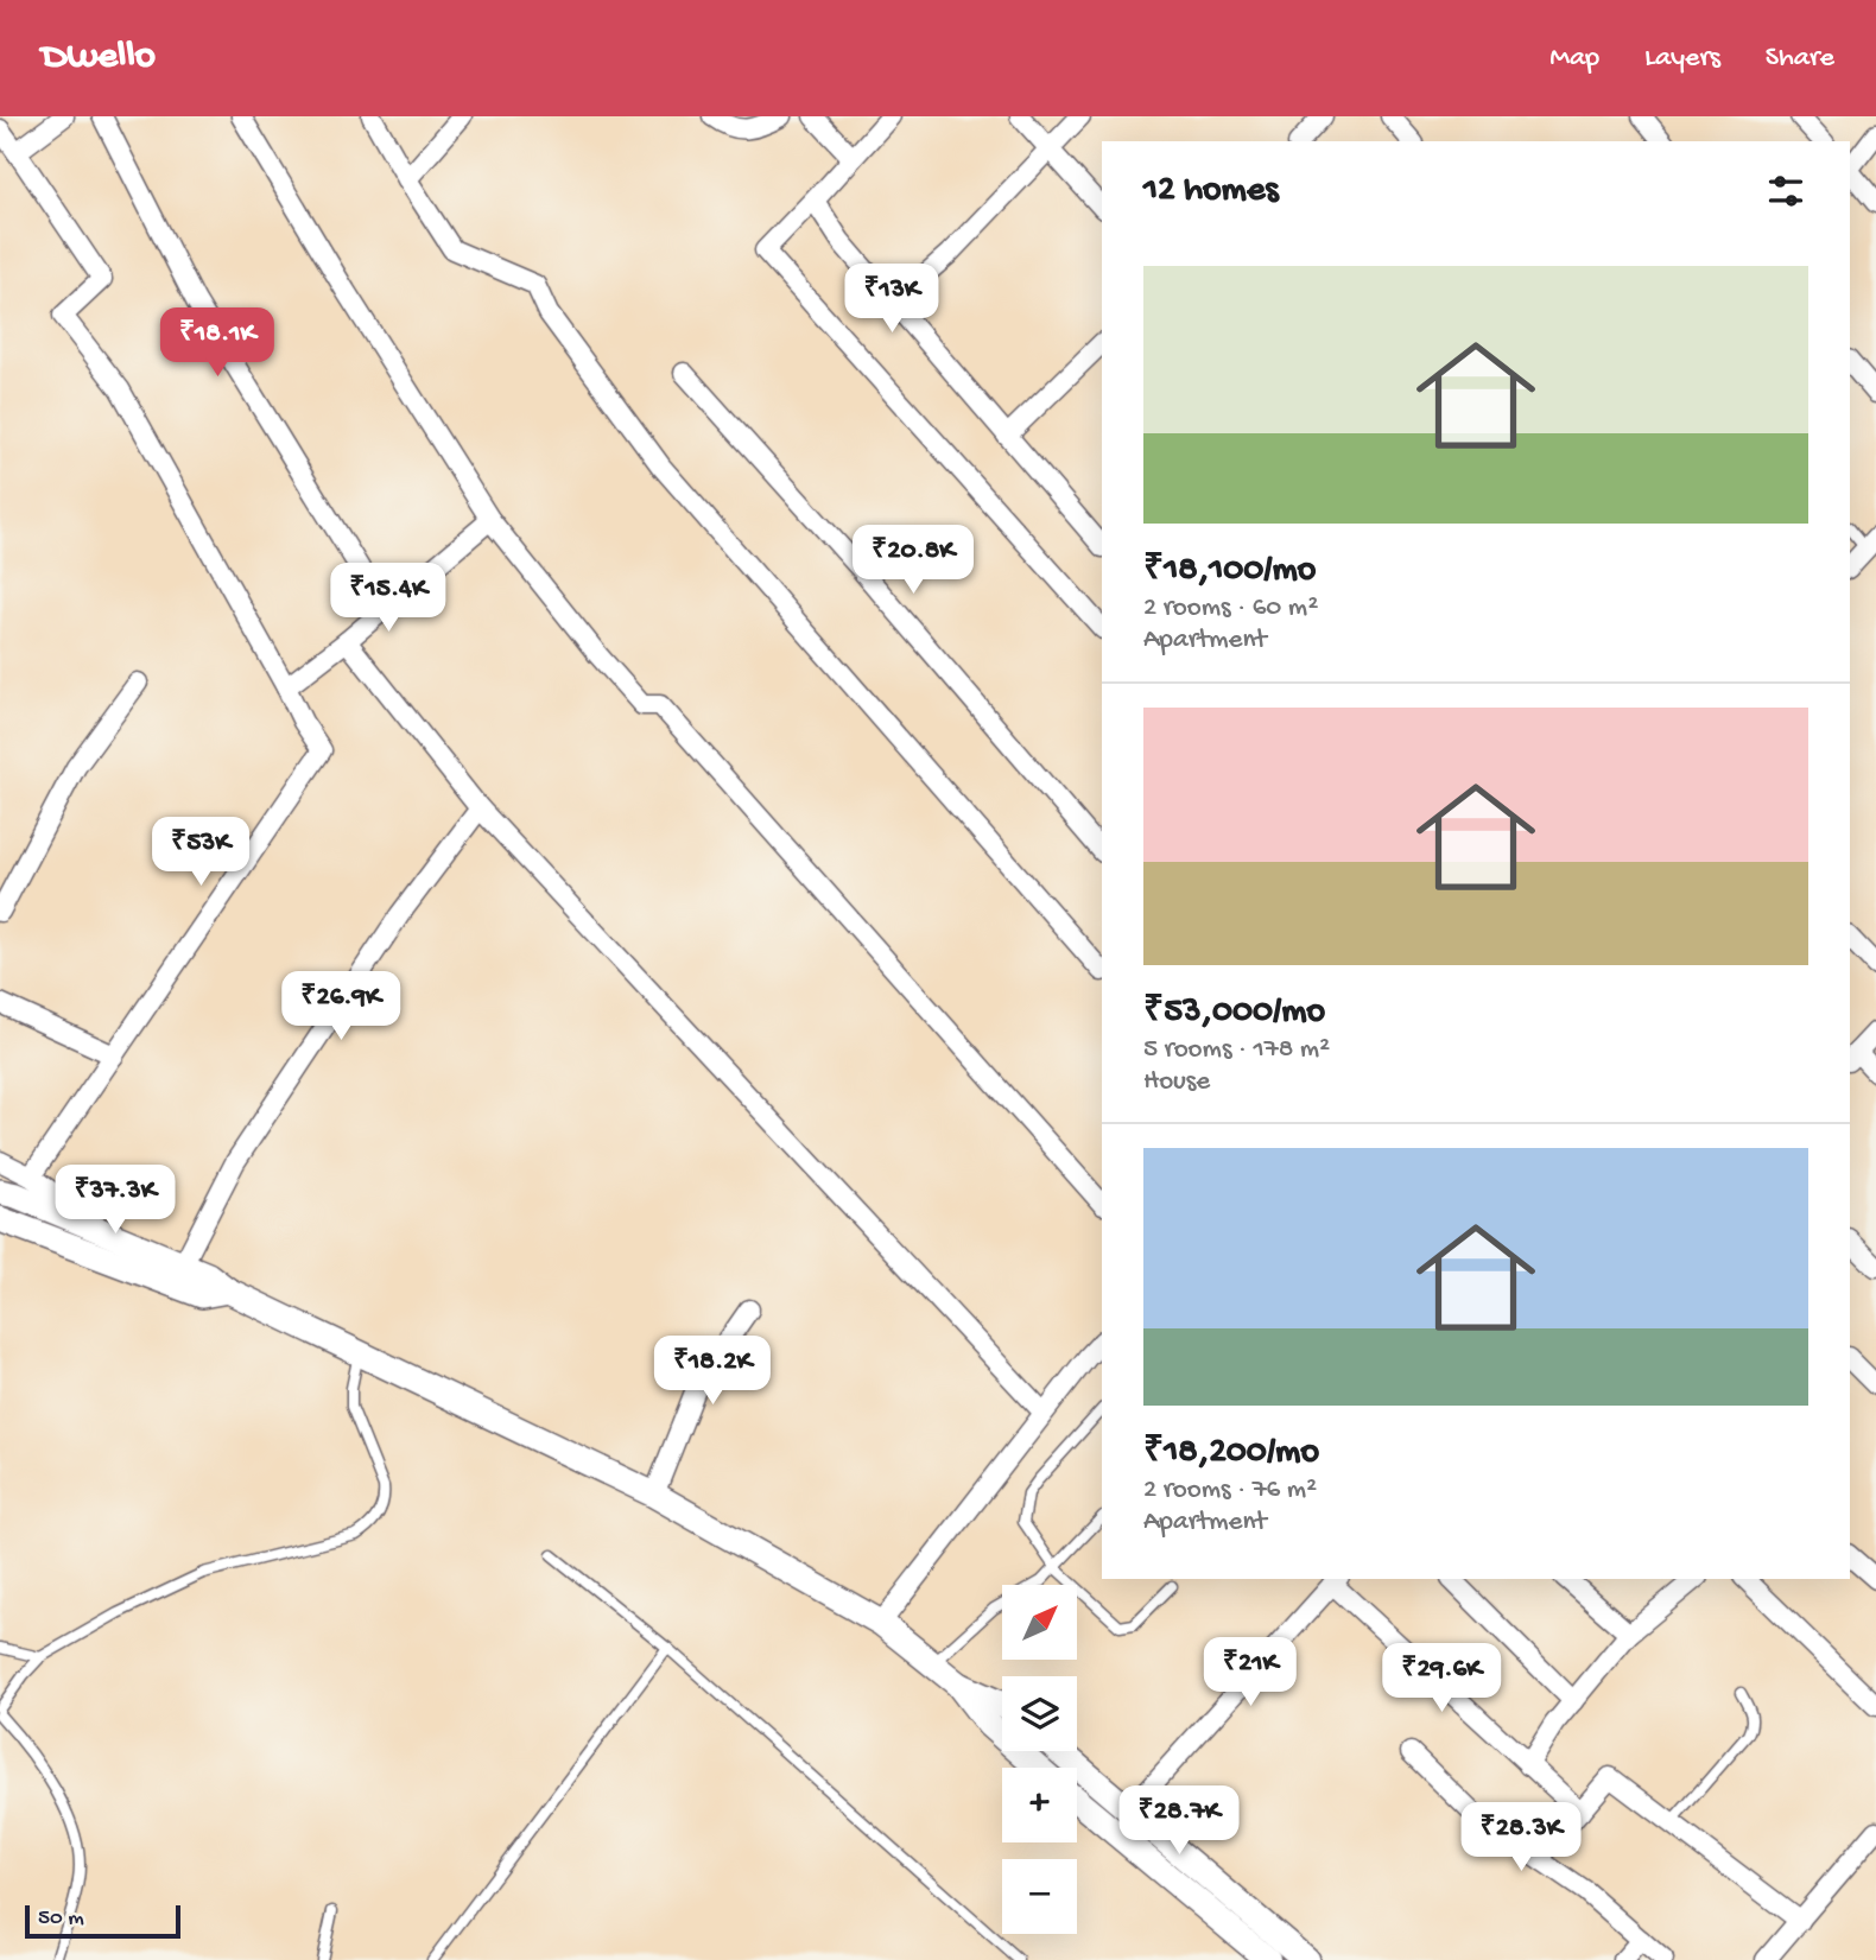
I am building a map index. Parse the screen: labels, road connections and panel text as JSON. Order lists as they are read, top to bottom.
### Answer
{
  "scale_bar": "50 m",
  "north": "top right",
  "page": {
    "header": "Dwello",
    "nav": ["Map", "Layers", "Share"],
    "heading": "12 homes",
    "list": [
      {
        "name": "₹18,100/mo",
        "note": "2 rooms · 60 m² · Apartment"
      },
      {
        "name": "₹53,000/mo",
        "note": "5 rooms · 178 m² · House"
      },
      {
        "name": "₹18,200/mo",
        "note": "2 rooms · 76 m² · Apartment"
      }
    ],
    "price": [
      "₹13K",
      "₹18.1K",
      "₹20.8K",
      "₹15.4K",
      "₹53K",
      "₹26.9K",
      "₹37.3K",
      "₹18.2K",
      "₹21K",
      "₹29.6K",
      "₹28.7K",
      "₹28.3K"
    ],
    "map_buttons": ["+", "−"],
    "scale": "50 m"
  }
}
